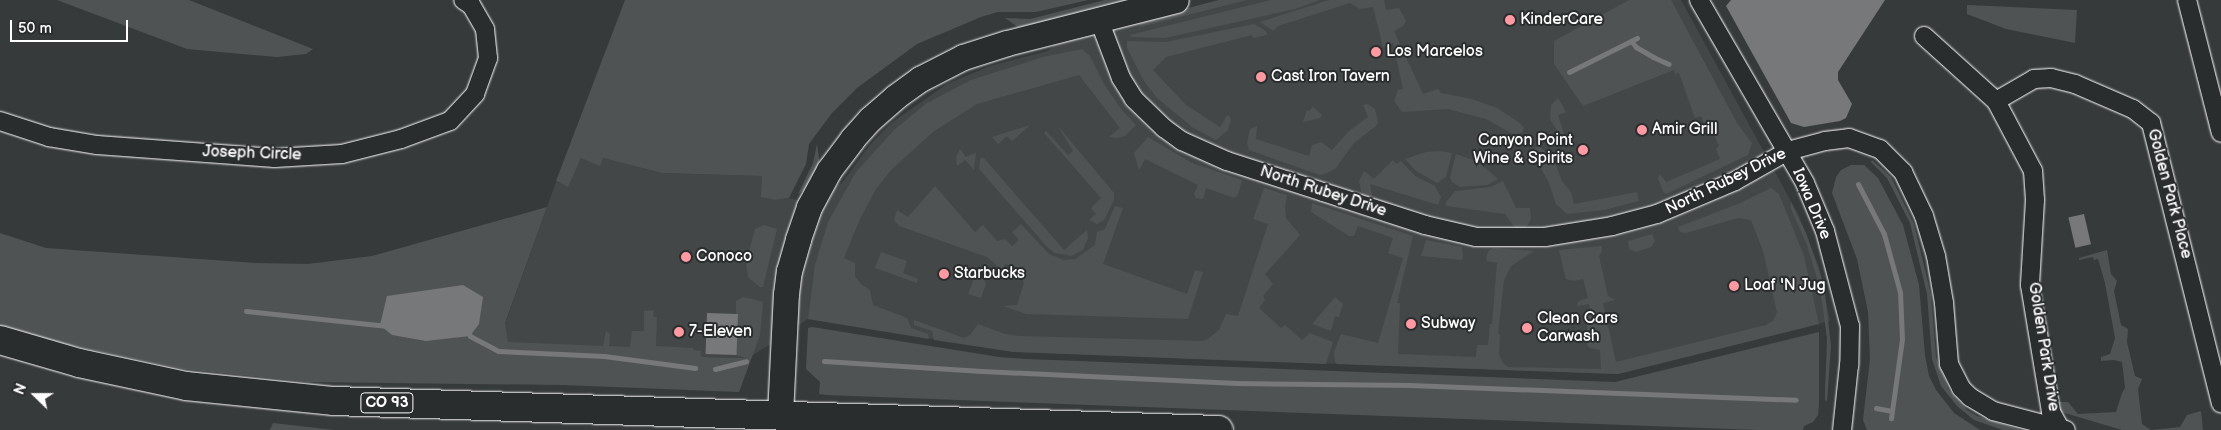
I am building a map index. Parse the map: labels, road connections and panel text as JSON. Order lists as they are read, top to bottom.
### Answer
{
  "streets": {
    "highway": ["CO 93"],
    "street": [
      "Joseph Circle",
      "North Rubey Drive",
      "Golden Park Place",
      "Iowa Drive",
      "Golden Park Drive"
    ]
  },
  "crossings": [
    ["North Rubey Drive", "Iowa Drive"],
    ["North Rubey Drive", "Golden Park Drive"],
    ["Golden Park Place", "Golden Park Drive"]
  ],
  "places": [
    "KinderCare",
    "Los Marcelos",
    "Cast Iron Tavern",
    "Amir Grill",
    "Canyon Point Wine & Spirits",
    "Conoco",
    "Starbucks",
    "Loaf 'N Jug",
    "Subway",
    "Clean Cars Carwash",
    "7-Eleven"
  ],
  "scale_bar": "50 m",
  "north": "left"
}
